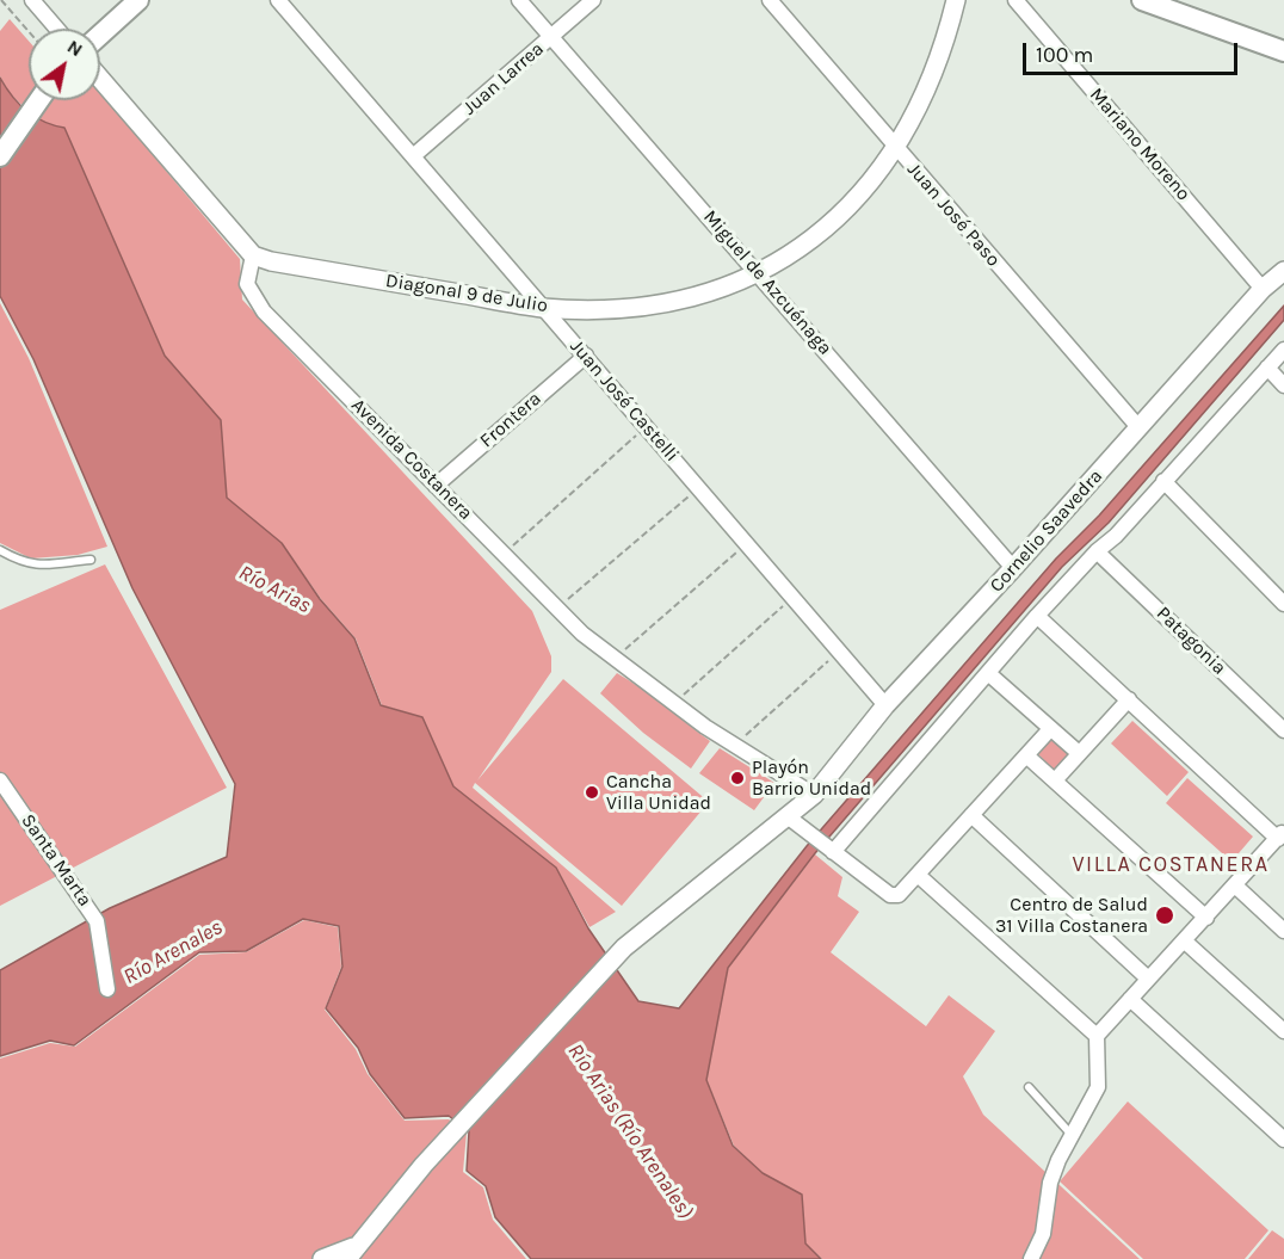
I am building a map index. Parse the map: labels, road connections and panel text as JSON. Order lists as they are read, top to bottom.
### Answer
{
  "streets": {
    "street": [
      "Juan Larrea",
      "Mariano Moreno",
      "Juan José Paso",
      "Miguel de Azcuénaga",
      "Diagonal 9 de Julio",
      "Juan José Castelli",
      "Frontera",
      "Avenida Costanera",
      "Cornelio Saavedra",
      "Patagonia",
      "Santa Marta"
    ]
  },
  "crossings": [
    ["Juan Larrea", "Miguel de Azcuénaga"],
    ["Juan Larrea", "Juan José Castelli"],
    ["Mariano Moreno", "Cornelio Saavedra"],
    ["Juan José Paso", "Diagonal 9 de Julio"],
    ["Juan José Paso", "Cornelio Saavedra"],
    ["Miguel de Azcuénaga", "Diagonal 9 de Julio"],
    ["Miguel de Azcuénaga", "Cornelio Saavedra"],
    ["Diagonal 9 de Julio", "Juan José Castelli"],
    ["Diagonal 9 de Julio", "Avenida Costanera"],
    ["Juan José Castelli", "Frontera"],
    ["Juan José Castelli", "Cornelio Saavedra"],
    ["Frontera", "Avenida Costanera"],
    ["Avenida Costanera", "Cornelio Saavedra"]
  ],
  "districts": ["VILLA COSTANERA"],
  "water": ["Río Arias", "Río Arenales", "Río Arias (Río Arenales)"],
  "places": ["Playón Barrio Unidad", "Cancha Villa Unidad", "Centro de Salud 31 Villa Costanera"],
  "scale_bar": "100 m",
  "north": "top right"
}
